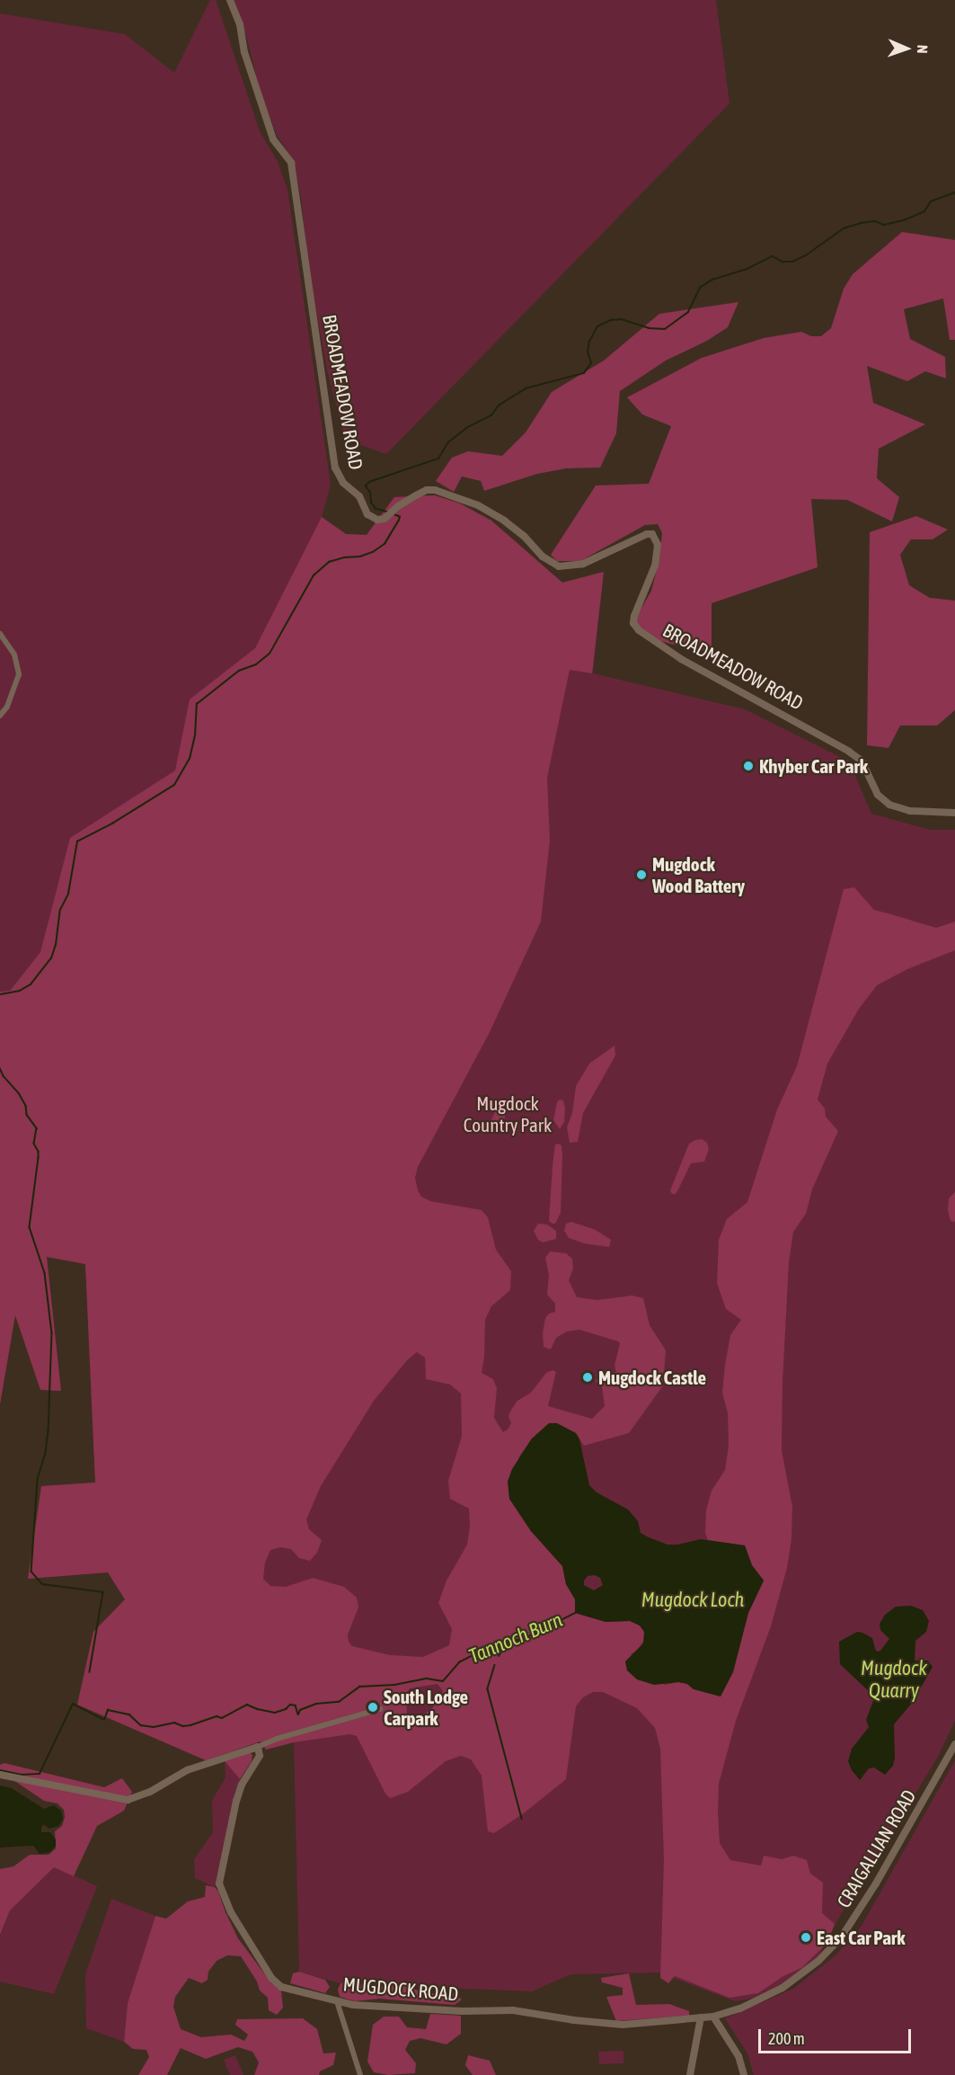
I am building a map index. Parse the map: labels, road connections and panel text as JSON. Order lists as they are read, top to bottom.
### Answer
{
  "streets": {
    "street": ["BROADMEADOW ROAD", "CRAIGALLIAN ROAD", "MUGDOCK ROAD"]
  },
  "crossings": [
    ["CRAIGALLIAN ROAD", "MUGDOCK ROAD"]
  ],
  "water": ["Mugdock Loch", "Tannoch Burn", "Mugdock Quarry"],
  "parks": ["Mugdock Country Park"],
  "places": [
    "Khyber Car Park",
    "Mugdock Wood Battery",
    "Mugdock Castle",
    "South Lodge Carpark",
    "East Car Park"
  ],
  "scale_bar": "200 m",
  "north": "right"
}
